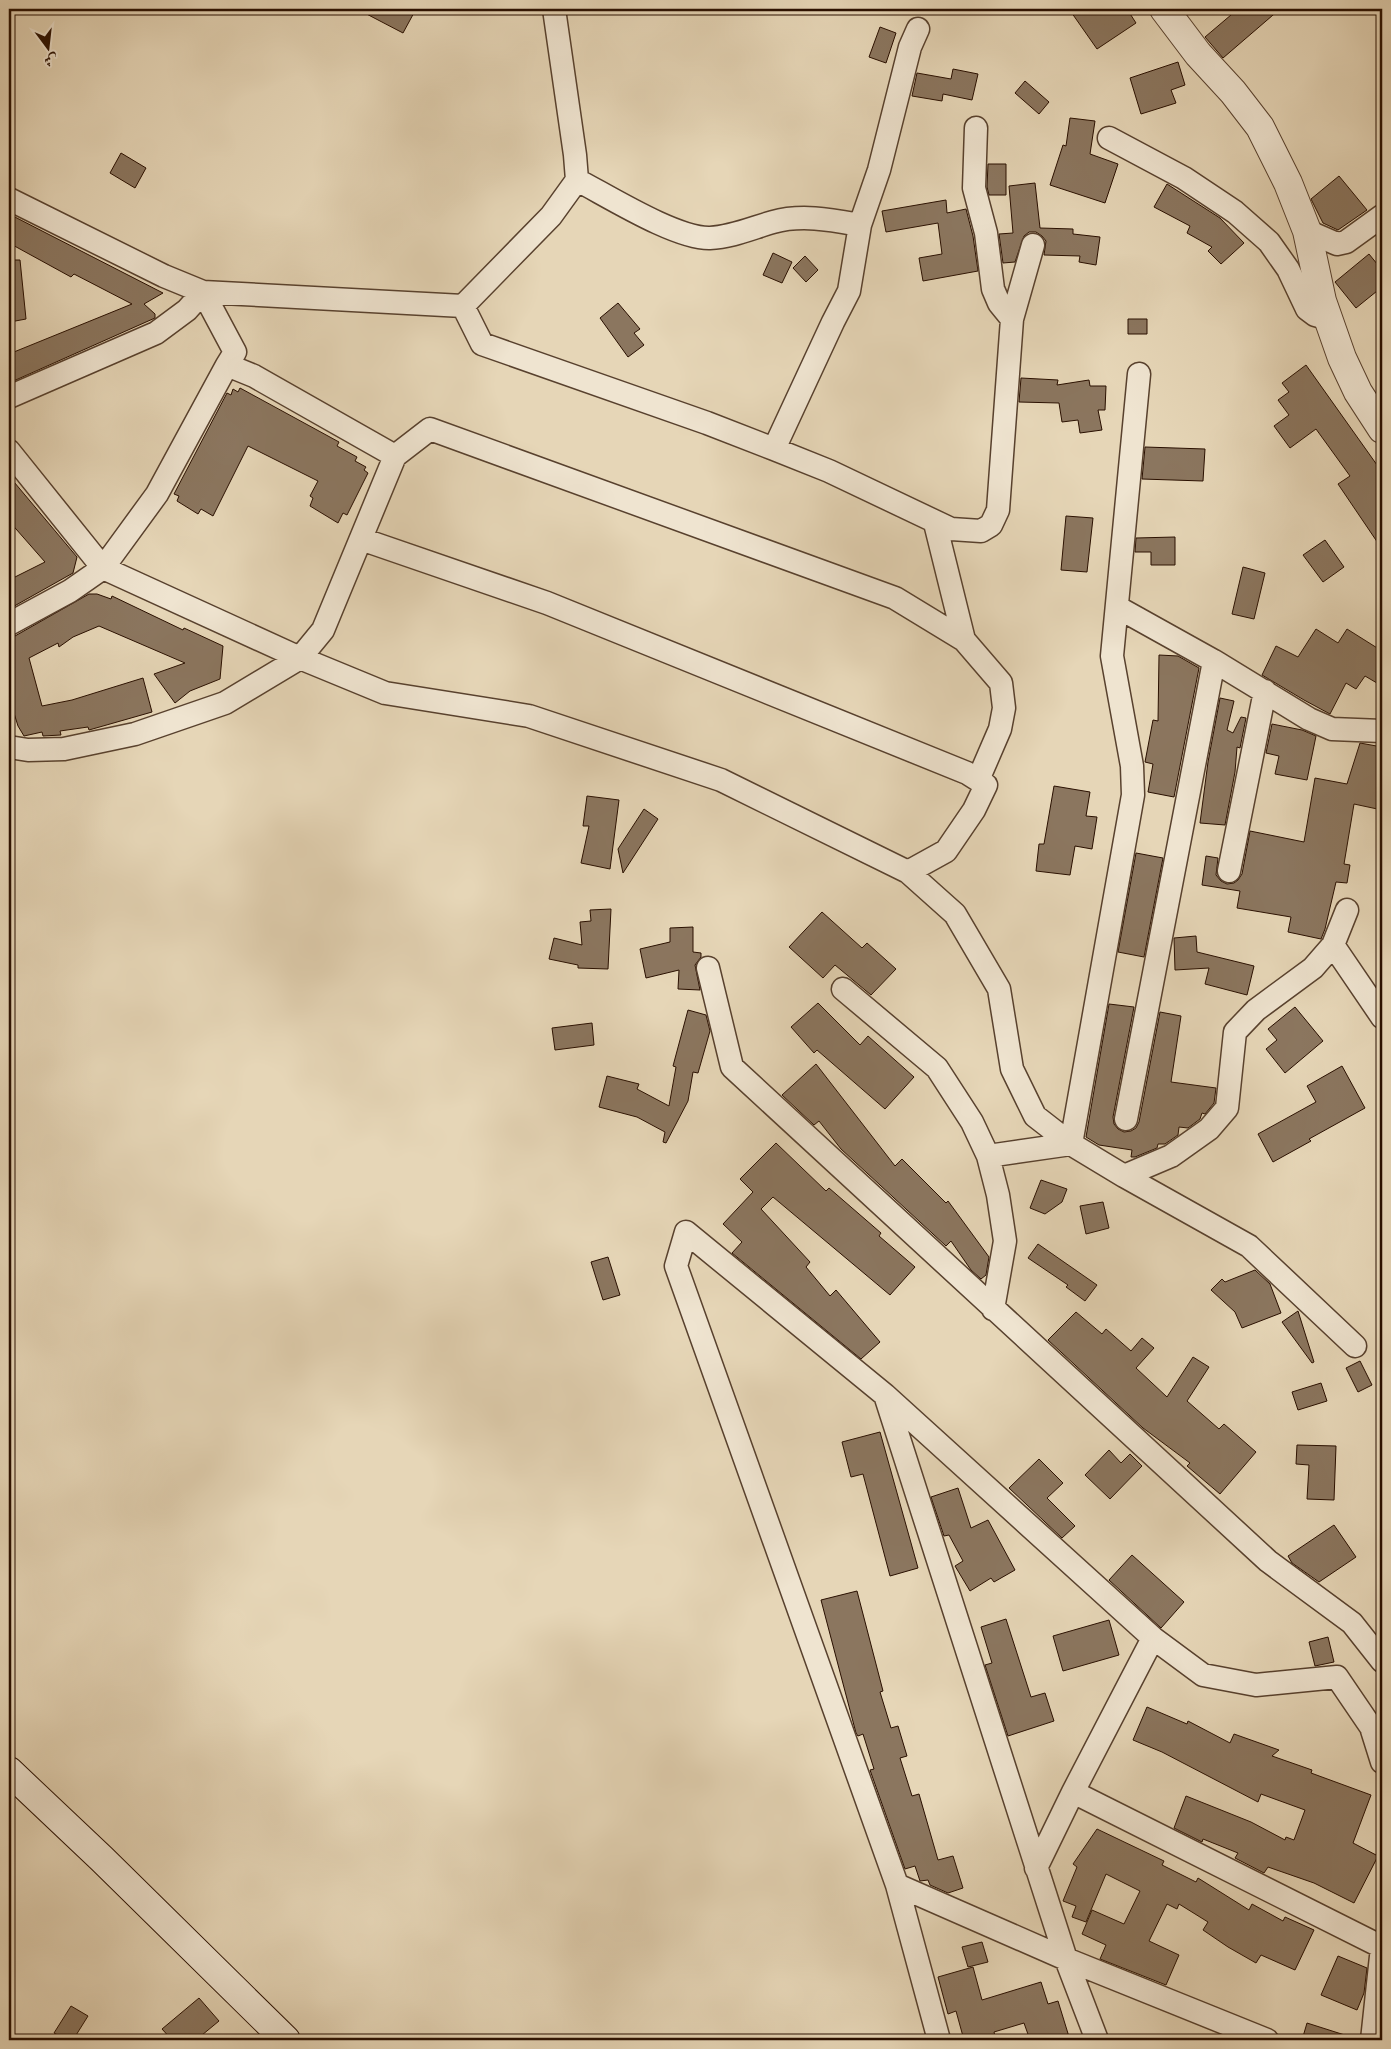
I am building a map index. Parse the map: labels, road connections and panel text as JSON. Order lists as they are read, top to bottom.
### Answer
{
  "north": "bottom"
}
